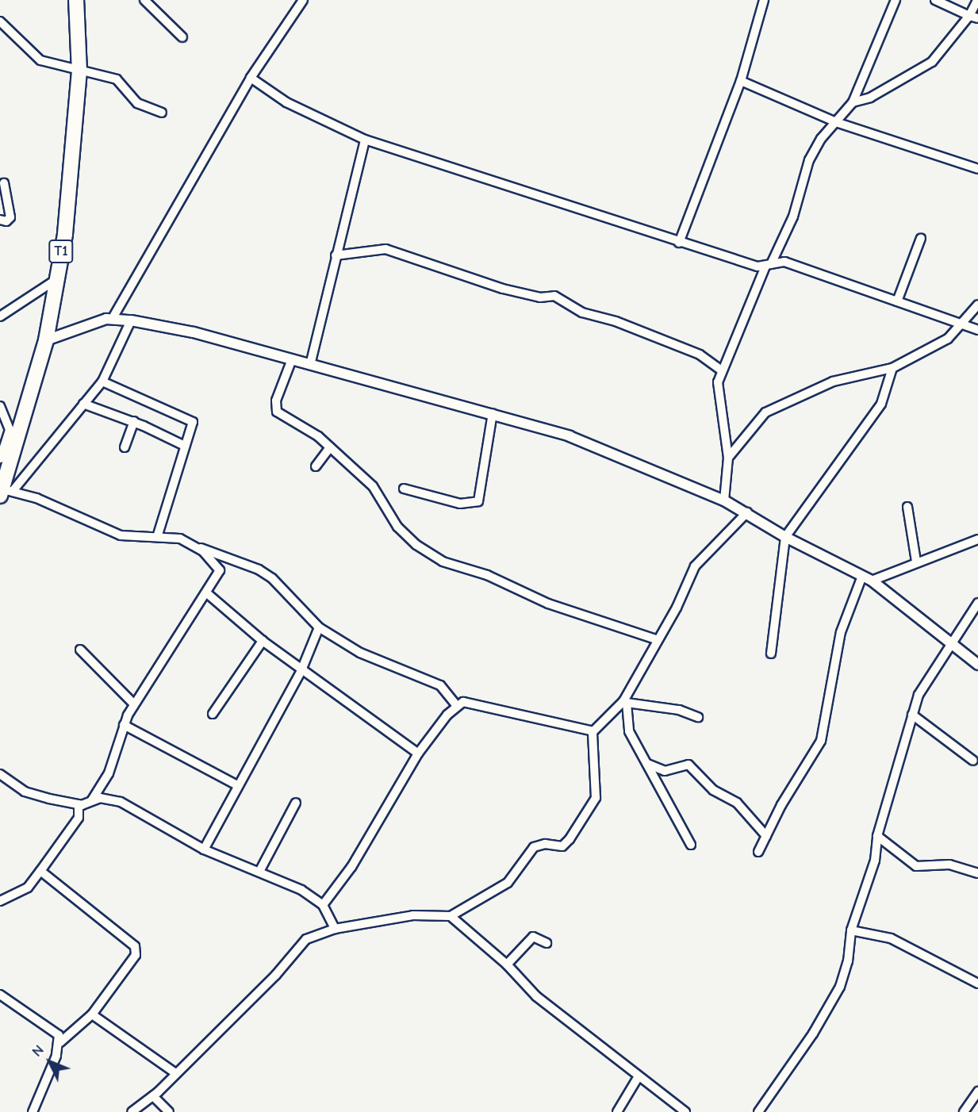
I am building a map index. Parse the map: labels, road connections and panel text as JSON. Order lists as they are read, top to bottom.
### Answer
{
  "streets": {
    "highway": ["T1"]
  },
  "north": "top left"
}
